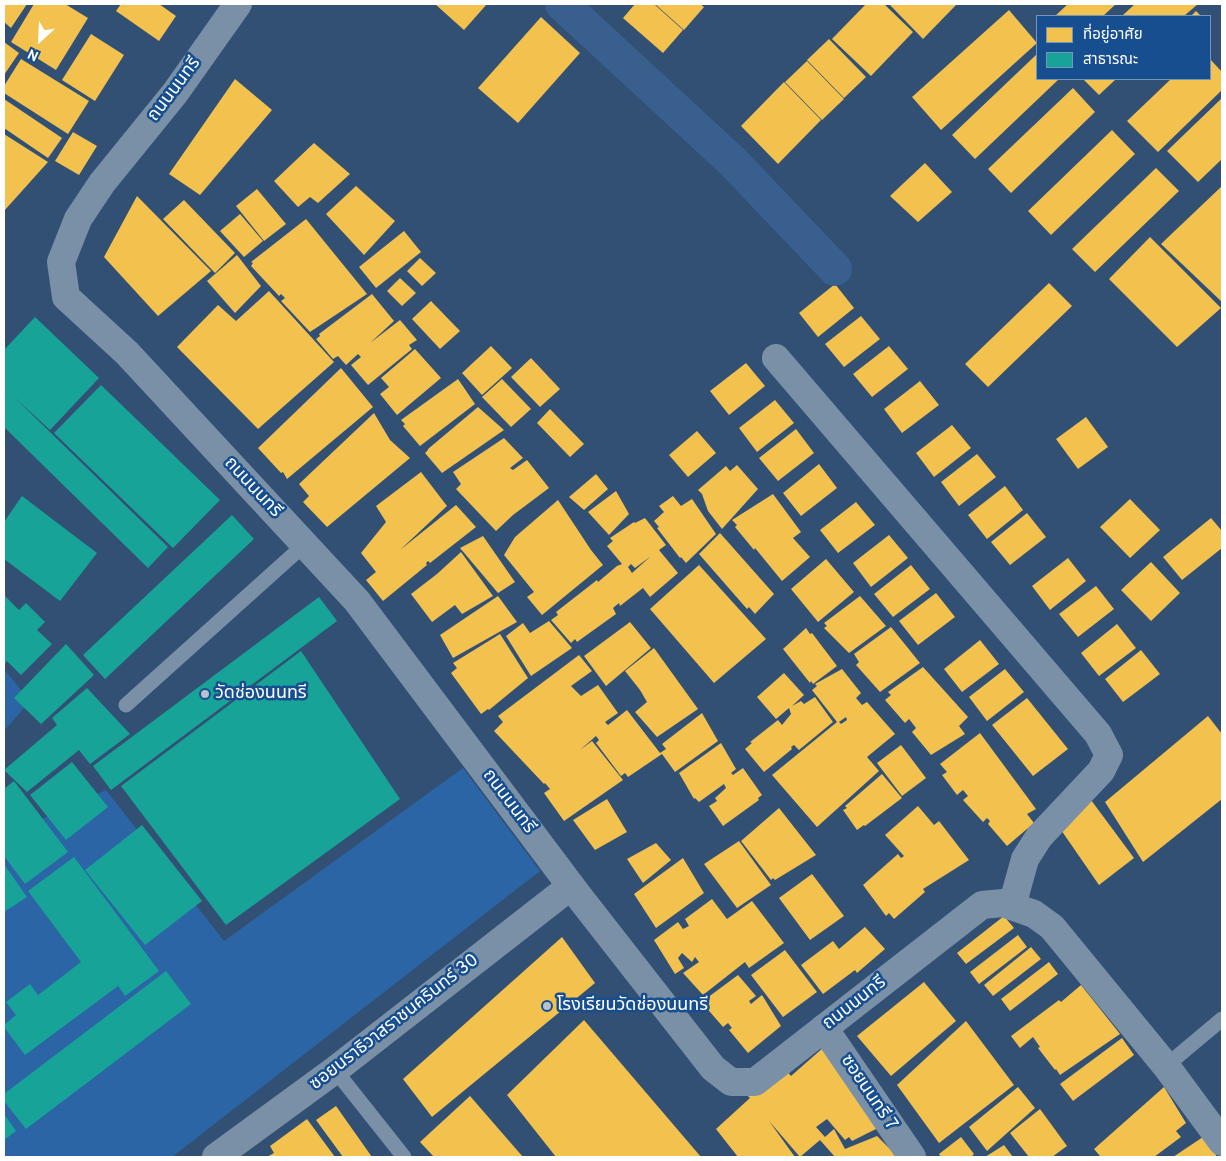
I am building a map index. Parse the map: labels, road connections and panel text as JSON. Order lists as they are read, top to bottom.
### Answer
{
  "streets": {
    "street": ["ถนนนนทรี", "ซอยนราธิวาสราชนครินทร์ 30", "ซอยนนทรี 7"]
  },
  "crossings": [
    ["ถนนนนทรี", "ซอยนราธิวาสราชนครินทร์ 30"],
    ["ถนนนนทรี", "ซอยนนทรี 7"]
  ],
  "places": ["วัดช่องนนทรี", "โรงเรียนวัดช่องนนทรี"],
  "legend": ["ที่อยู่อาศัย", "สาธารณะ"],
  "north": "bottom left"
}
